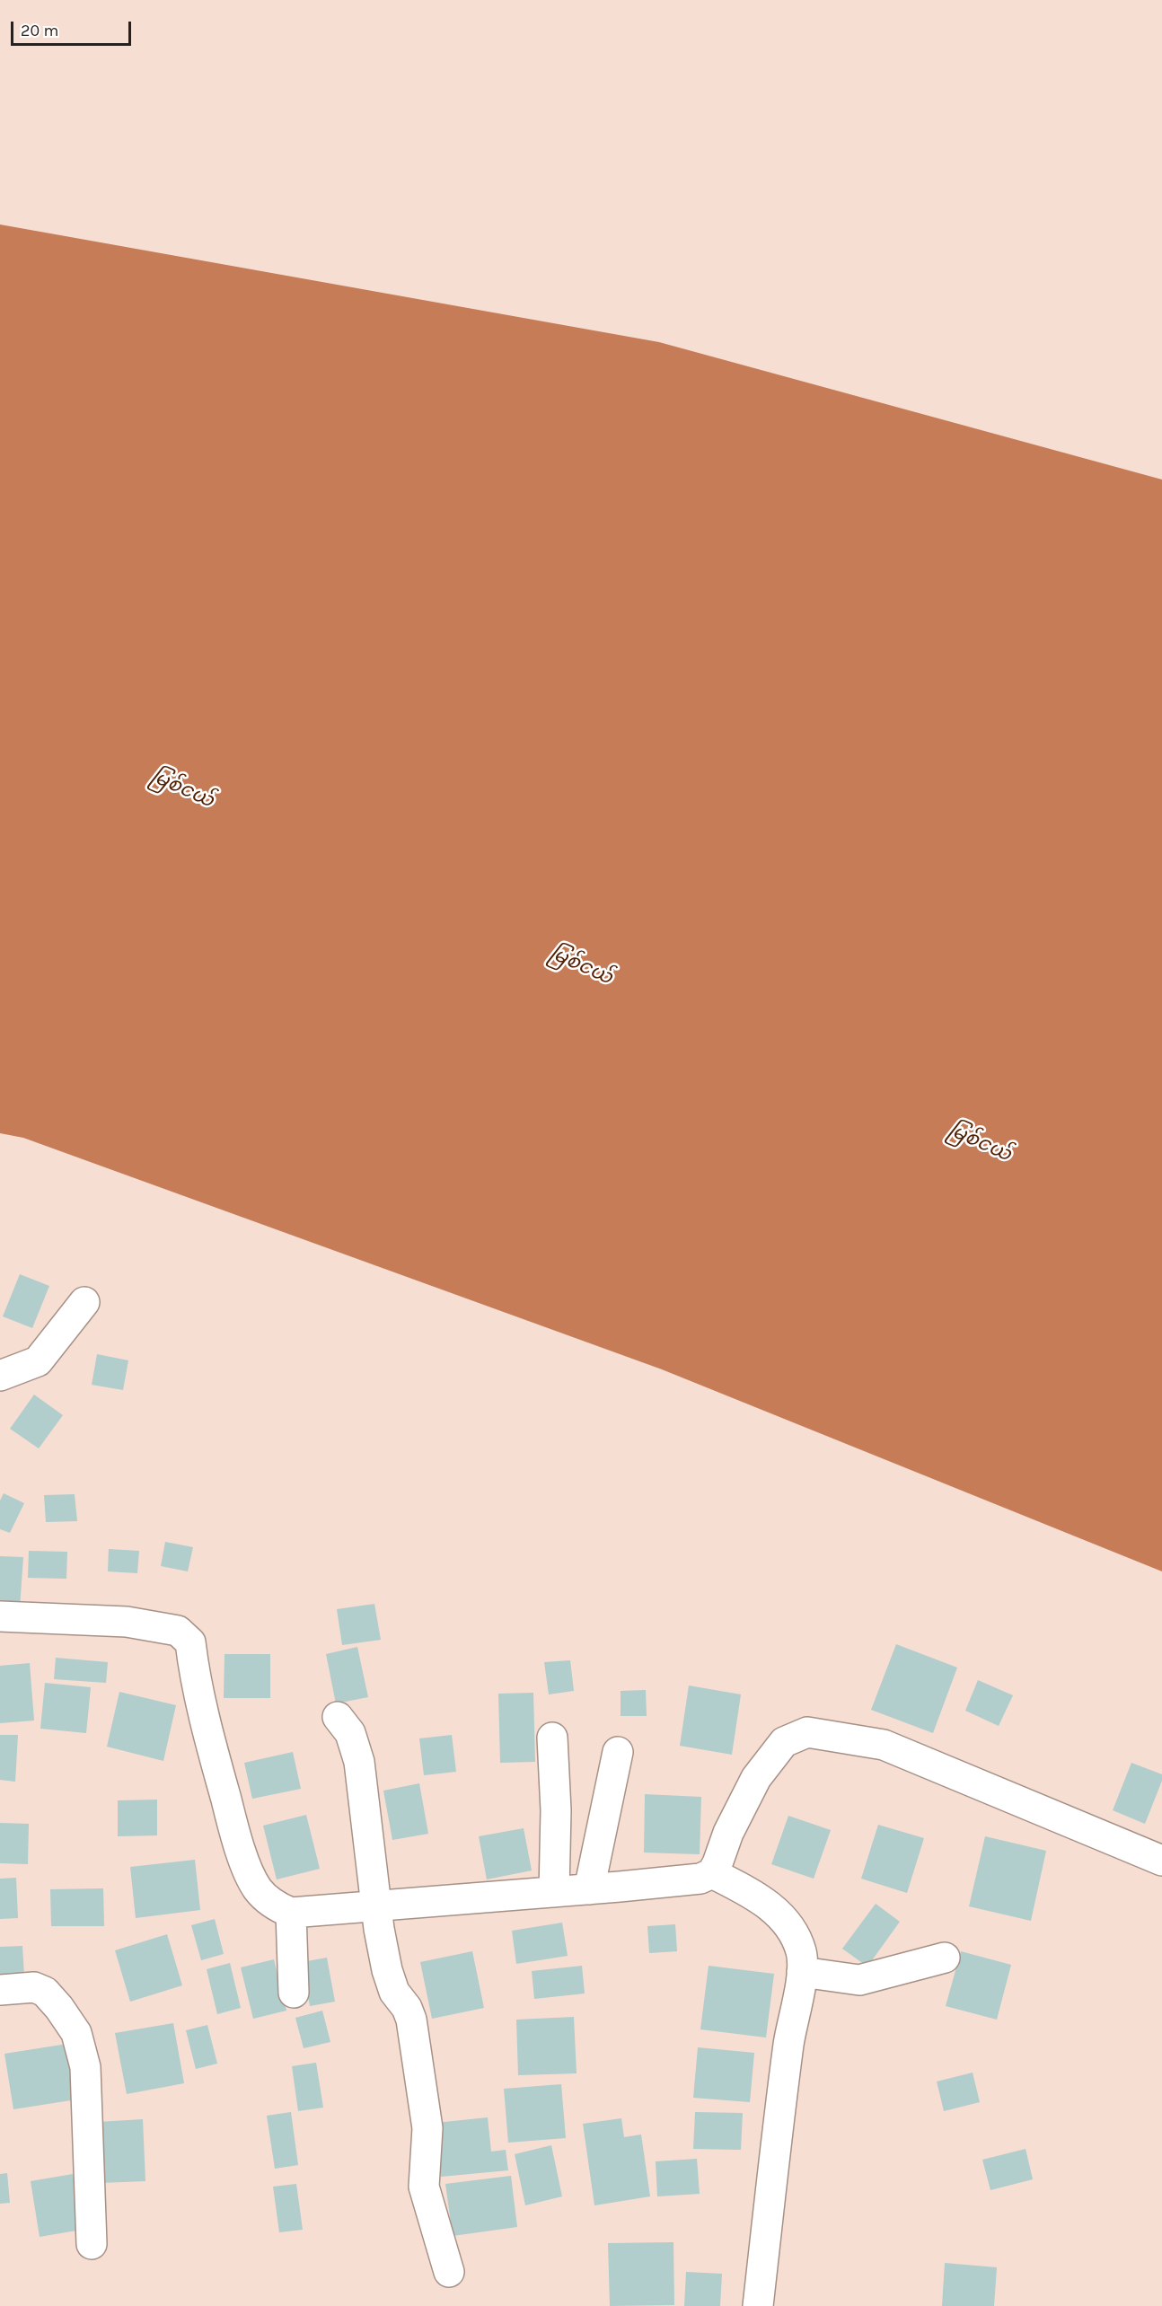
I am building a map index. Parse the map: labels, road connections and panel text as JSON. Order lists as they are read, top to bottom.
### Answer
{
  "water": ["မြစ်ငယ်"],
  "scale_bar": "20 m"
}
